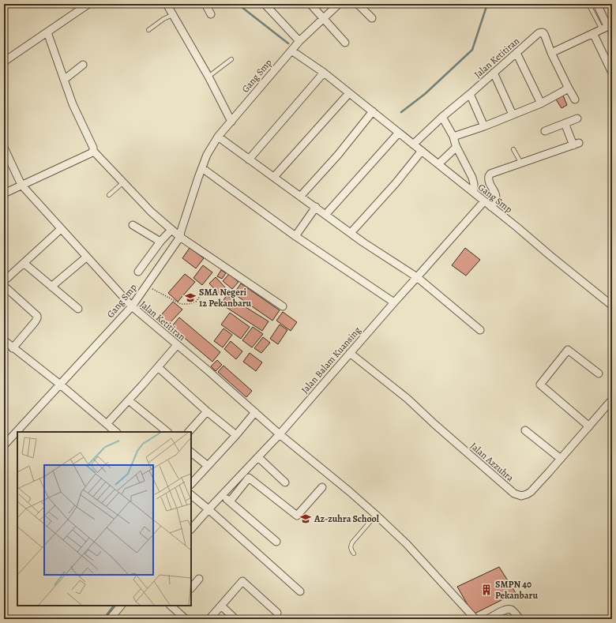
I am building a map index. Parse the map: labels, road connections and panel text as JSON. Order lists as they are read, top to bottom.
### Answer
{
  "streets": {
    "street": [
      "Jalan Ketitiran",
      "Gang Smp",
      "Jalan Balam Kuansing",
      "Jalan Azzuhra"
    ]
  },
  "crossings": [
    ["Jalan Ketitiran", "Gang Smp"],
    ["Jalan Ketitiran", "Jalan Balam Kuansing"],
    ["Gang Smp", "Jalan Balam Kuansing"],
    ["Jalan Balam Kuansing", "Jalan Azzuhra"]
  ],
  "places": {
    "school or university": ["SMA Negeri 12 Pekanbaru", "Az-zuhra School"],
    "building": ["SMPN 40 Pekanbaru"]
  }
}
